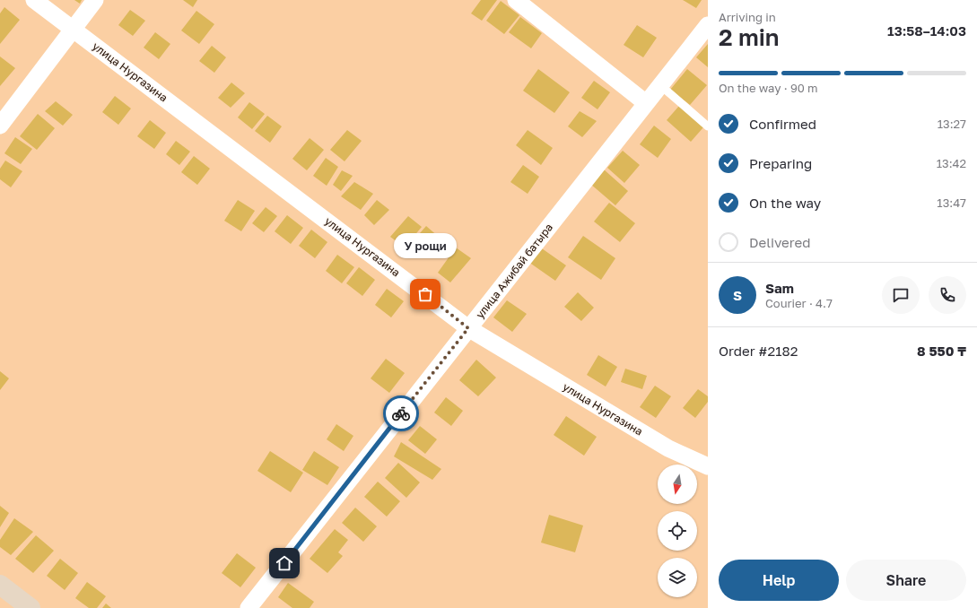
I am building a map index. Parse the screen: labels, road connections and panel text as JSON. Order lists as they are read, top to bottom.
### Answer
{
  "streets": {
    "street": ["улица Нургазина", "улица Ажибай батыра"]
  },
  "crossings": [
    ["улица Нургазина", "улица Ажибай батыра"]
  ],
  "places": ["У рощи"],
  "north": "bottom",
  "page": {
    "heading": ["2 min", "Arriving in", "13:58–14:03"],
    "panel": [
      "Sam",
      "Courier · 4.7",
      "Order #2182",
      "8 550 ₸"
    ],
    "bar": "On the way · 90 m",
    "list": [
      ["Confirmed", "13:27"],
      ["Preparing", "13:42"],
      ["On the way", "13:47"],
      "Delivered"
    ],
    "bubble": "У рощи",
    "round": "S",
    "buttons": ["Help", "Share"]
  }
}
